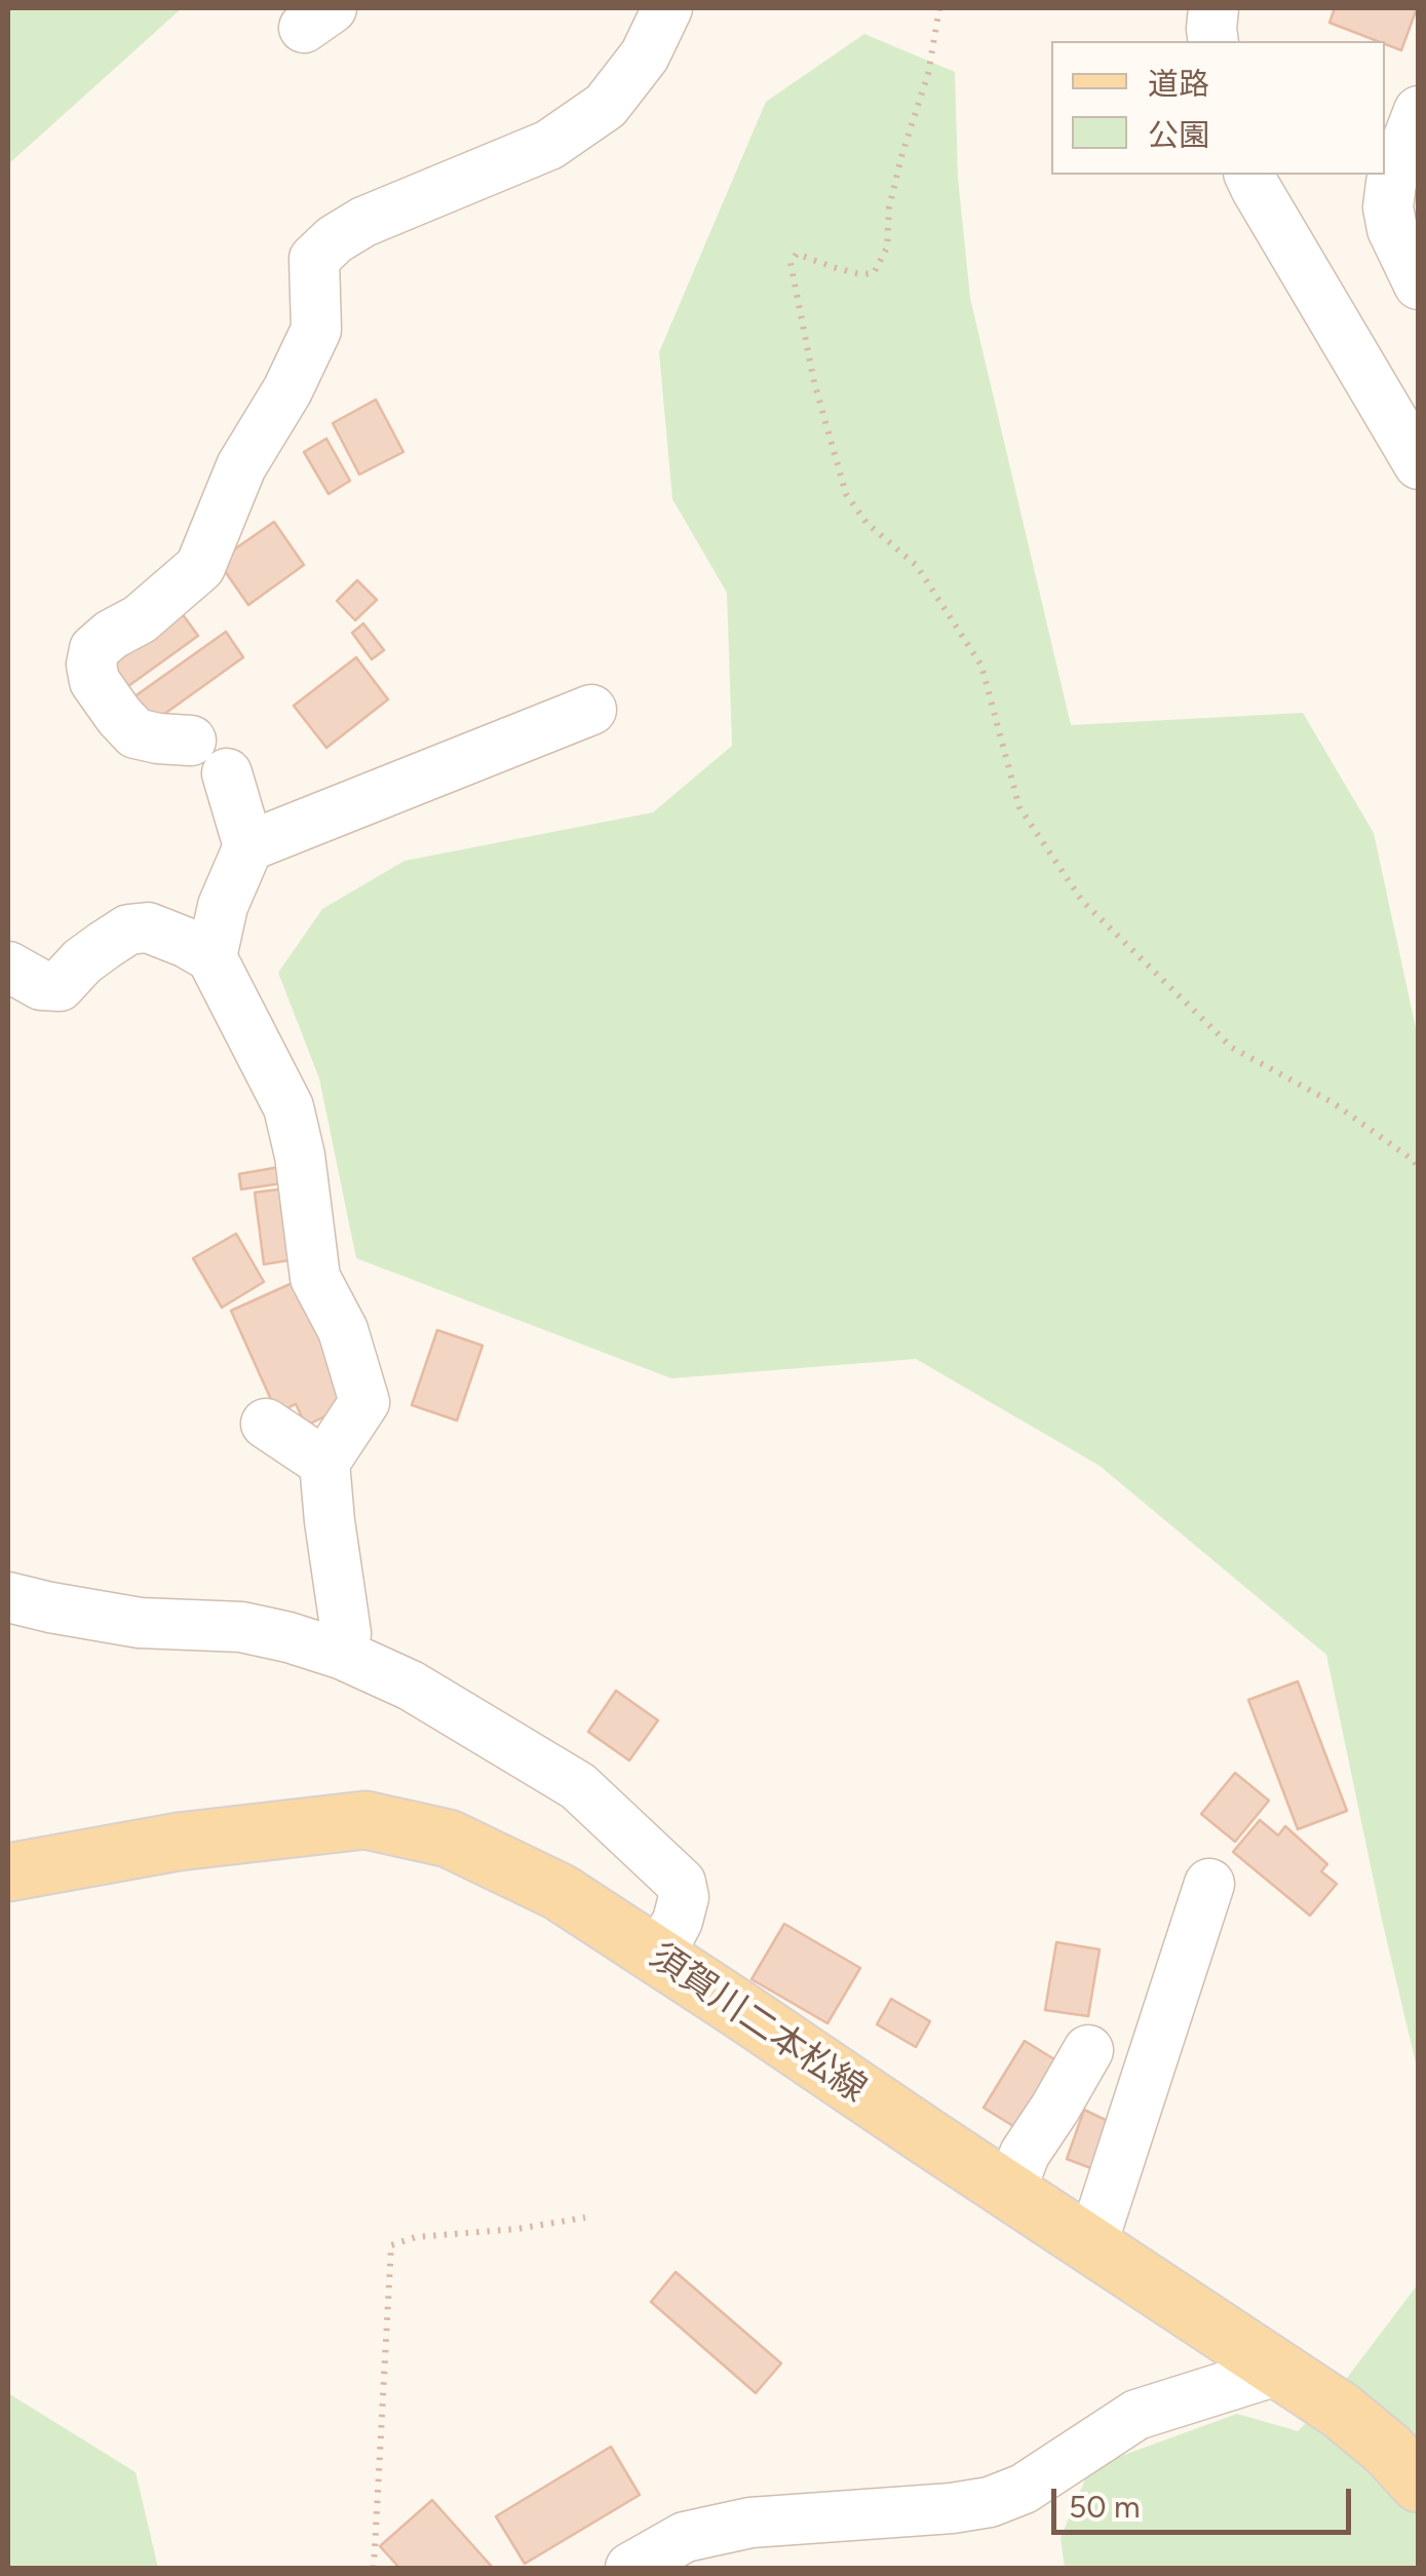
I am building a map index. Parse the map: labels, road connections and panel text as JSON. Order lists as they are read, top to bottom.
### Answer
{
  "streets": {
    "main road": ["須賀川二本松線"]
  },
  "legend": ["道路", "公園"],
  "scale_bar": "50 m"
}
